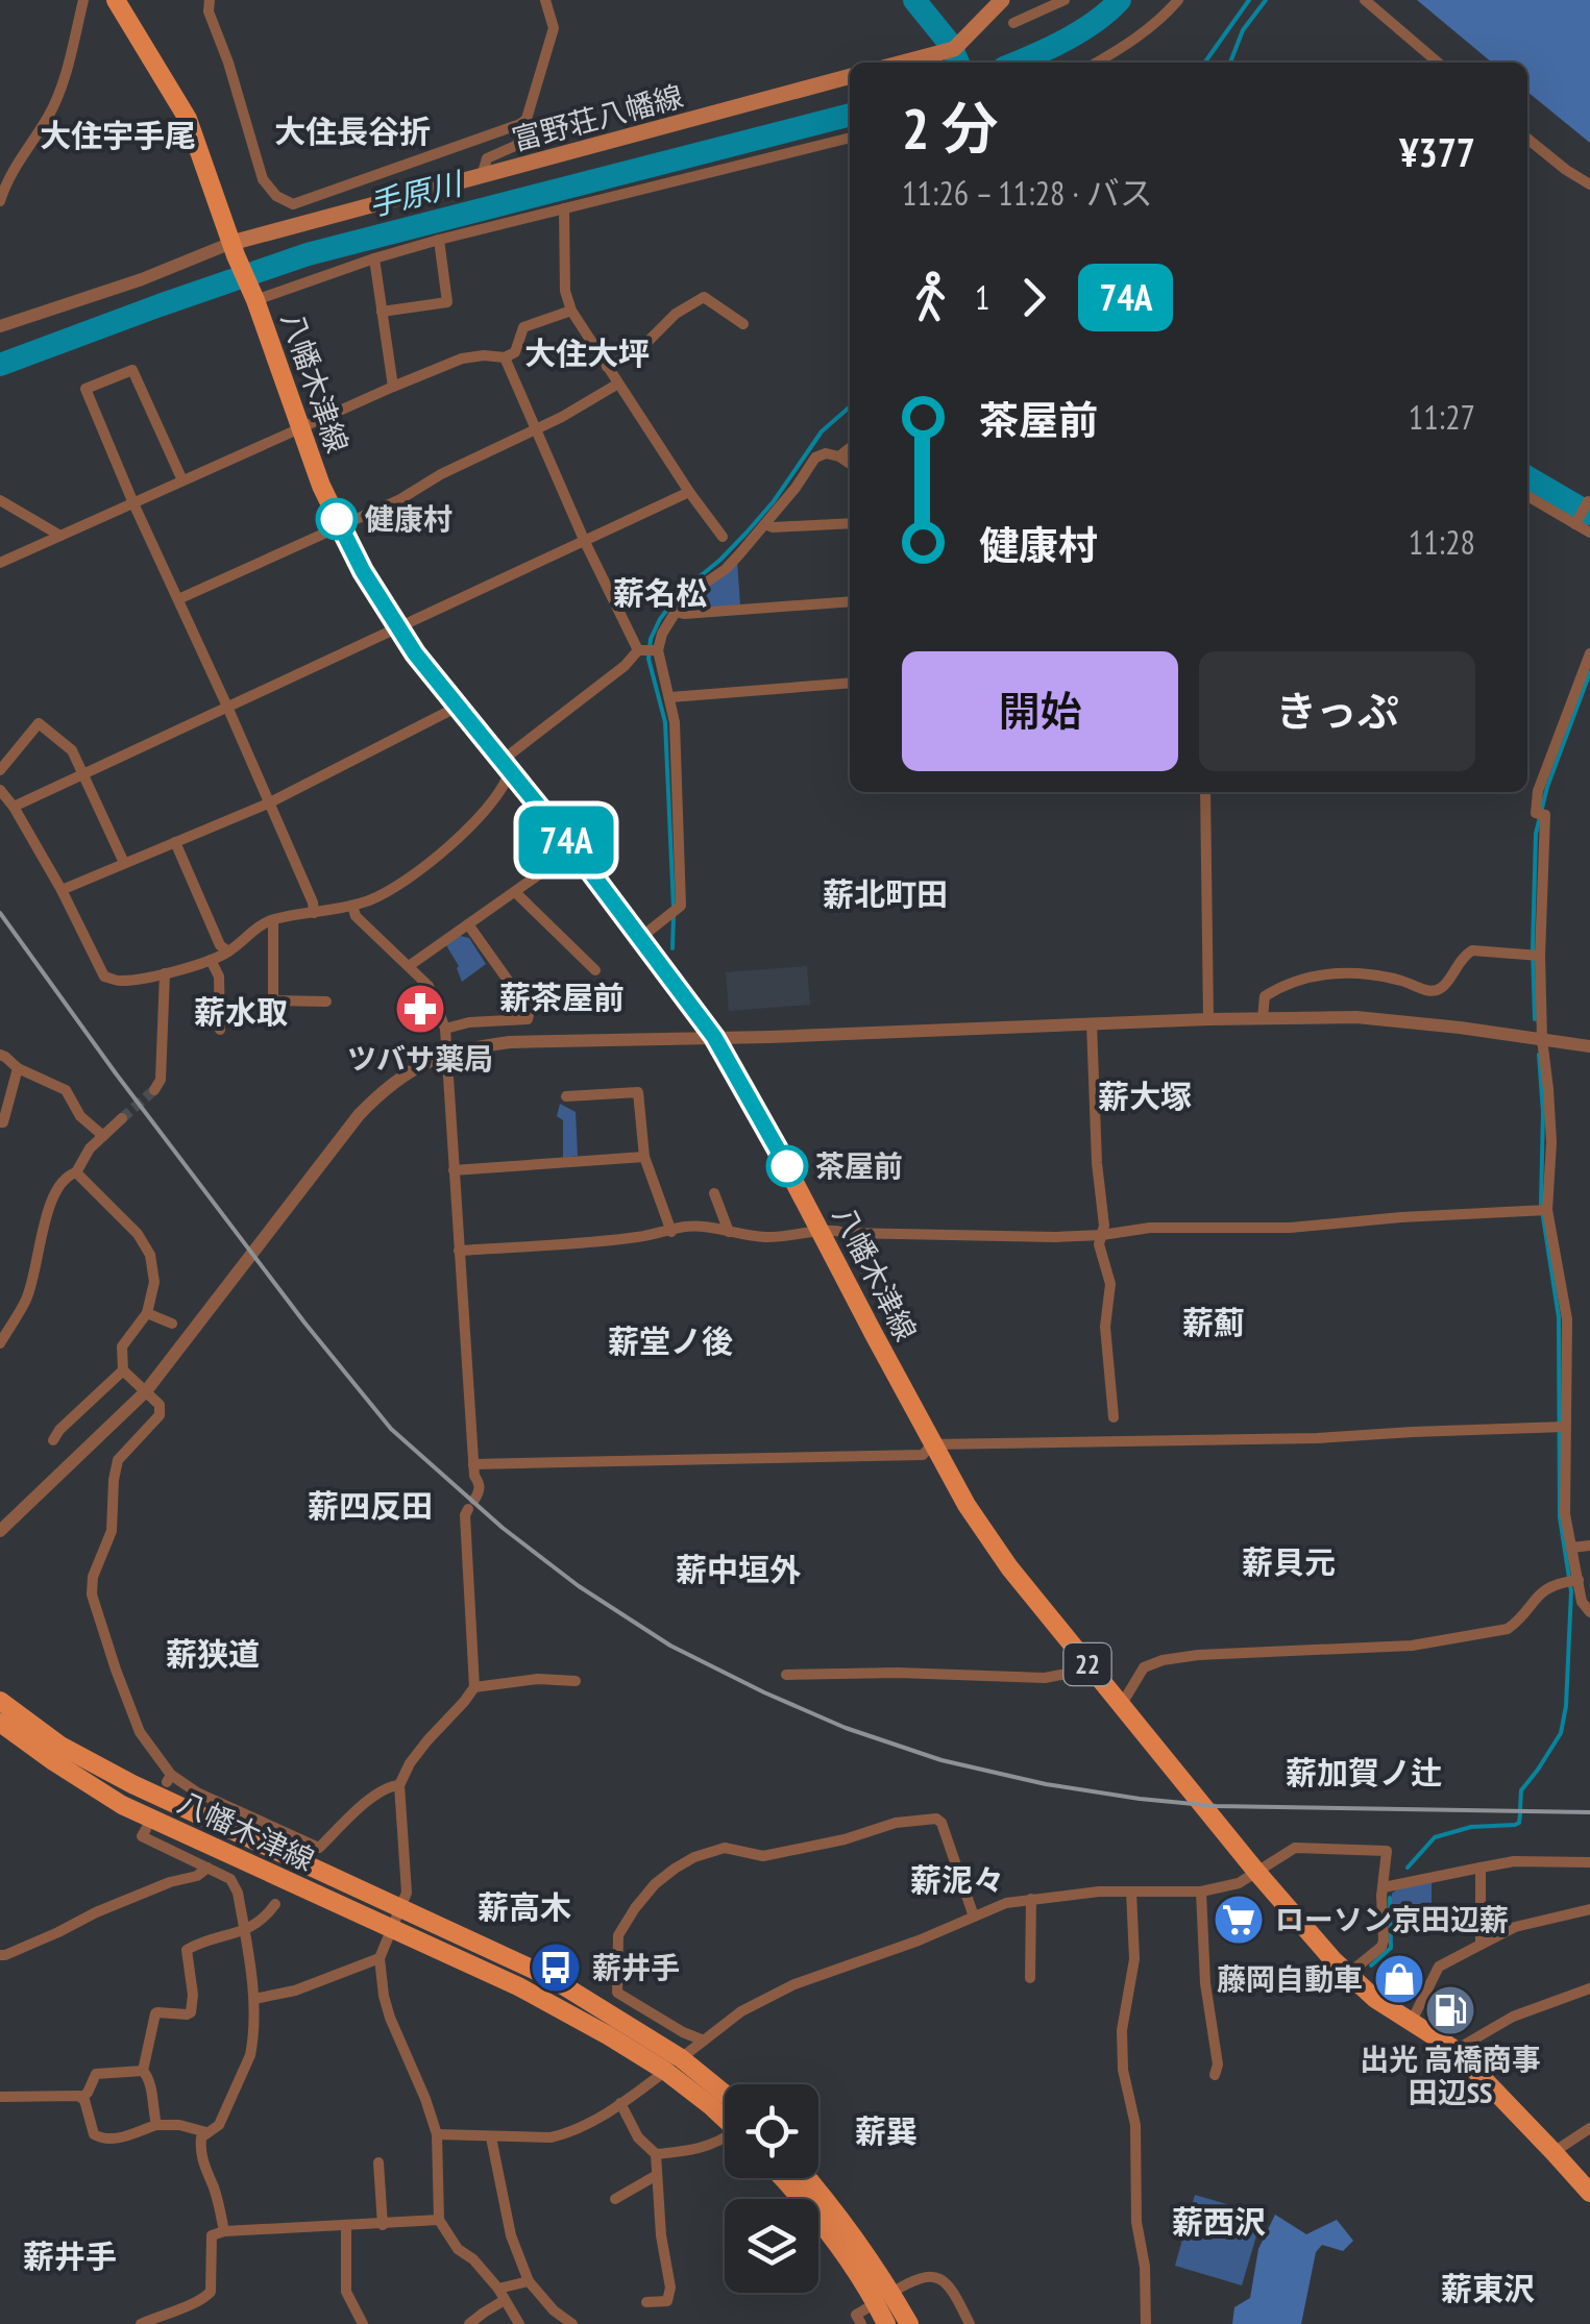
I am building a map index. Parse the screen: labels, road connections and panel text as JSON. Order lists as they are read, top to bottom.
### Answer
{
  "streets": {
    "main road": ["富野荘八幡線", "八幡木津線", "22"]
  },
  "crossings": [
    ["富野荘八幡線", "八幡木津線"]
  ],
  "districts": [
    "大住長谷折",
    "大住宇手尾",
    "大住大坪",
    "薪名松",
    "薪北町田",
    "薪茶屋前",
    "薪水取",
    "薪大塚",
    "薪薊",
    "薪堂ノ後",
    "薪四反田",
    "薪貝元",
    "薪中垣外",
    "薪狭道",
    "薪加賀ノ辻",
    "薪泥々",
    "薪高木",
    "薪巽",
    "薪西沢",
    "薪井手",
    "薪東沢"
  ],
  "water": ["手原川"],
  "places": {
    "other": ["健康村", "茶屋前"],
    "pharmacy": ["ツバサ薬局"],
    "supermarket": ["ローソン京田辺薪"],
    "bus stop": ["薪井手"],
    "shop": ["藤岡自動車"],
    "fuel station": ["出光 高橋商事 田辺SS"]
  },
  "lines": ["bus line 74A"],
  "page": {
    "on_map": "74A",
    "heading": ["2 分", "11:26 – 11:28 · バス", "¥377"],
    "legs": ["1", "74A"],
    "list": [
      {
        "name": "茶屋前",
        "value": "11:27"
      },
      {
        "name": "健康村",
        "value": "11:28"
      }
    ],
    "buttons": ["開始", "きっぷ"]
  }
}
